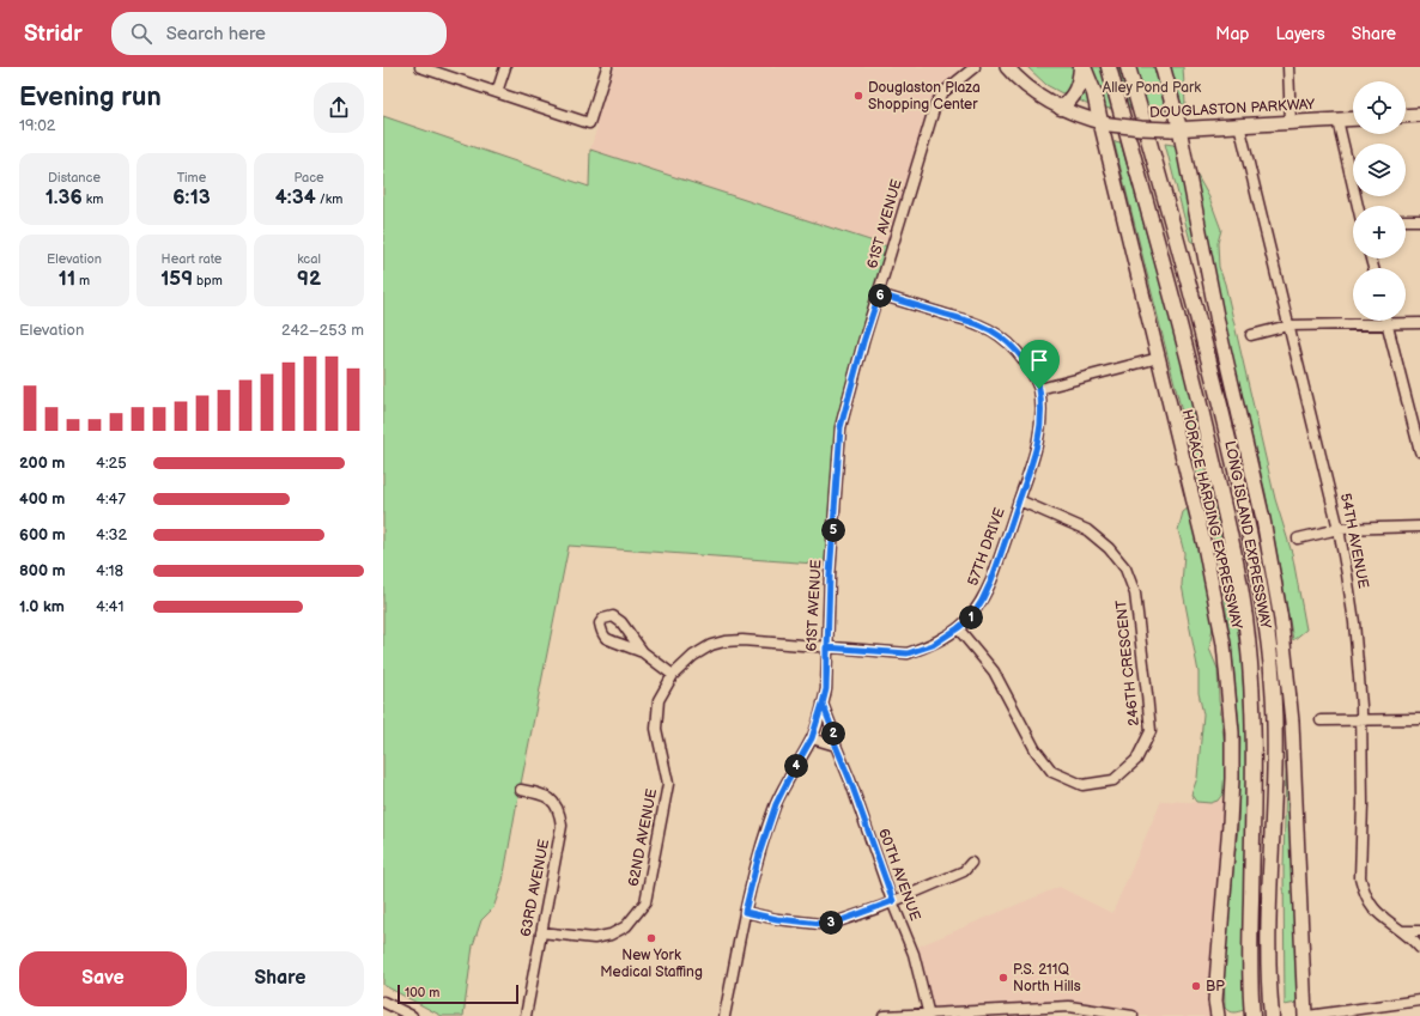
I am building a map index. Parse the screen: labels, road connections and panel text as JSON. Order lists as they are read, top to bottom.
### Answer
{
  "streets": {
    "highway": ["LONG ISLAND EXPRESSWAY"],
    "main road": ["DOUGLASTON PARKWAY", "HORACE HARDING EXPRESSWAY"],
    "street": [
      "61ST AVENUE",
      "54TH AVENUE",
      "57TH DRIVE",
      "246TH CRESCENT",
      "62ND AVENUE",
      "60TH AVENUE",
      "63RD AVENUE"
    ]
  },
  "crossings": [
    ["DOUGLASTON PARKWAY", "HORACE HARDING EXPRESSWAY"],
    ["DOUGLASTON PARKWAY", "54TH AVENUE"],
    ["61ST AVENUE", "57TH DRIVE"],
    ["61ST AVENUE", "62ND AVENUE"],
    ["61ST AVENUE", "60TH AVENUE"],
    ["57TH DRIVE", "246TH CRESCENT"],
    ["57TH DRIVE", "62ND AVENUE"],
    ["62ND AVENUE", "63RD AVENUE"]
  ],
  "parks": ["Alley Pond Park"],
  "places": [
    "Douglaston Plaza Shopping Center",
    "New York Medical Staffing",
    "P.S. 211Q North Hills",
    "BP"
  ],
  "scale_bar": "100 m",
  "page": {
    "header": "Stridr",
    "search": "Search here",
    "nav": ["Map", "Layers", "Share"],
    "heading": ["Evening run", "19:02"],
    "map_buttons": ["+", "−"],
    "stats": [
      ["Distance", "1.36 km"],
      ["Time", "6:13"],
      ["Pace", "4:34 /km"],
      ["Elevation", "11 m"],
      ["Heart rate", "159 bpm"],
      ["kcal", "92"]
    ],
    "pins": [
      "6",
      "5",
      "1",
      "2",
      "4",
      "3"
    ],
    "chart": ["Elevation", "242–253 m"],
    "list": [
      {
        "name": "200 m",
        "note": "4:25"
      },
      {
        "name": "400 m",
        "note": "4:47"
      },
      {
        "name": "600 m",
        "note": "4:32"
      },
      {
        "name": "800 m",
        "note": "4:18"
      },
      {
        "name": "1.0 km",
        "note": "4:41"
      }
    ],
    "buttons": ["Save", "Share"],
    "scale": "100 m"
  }
}
